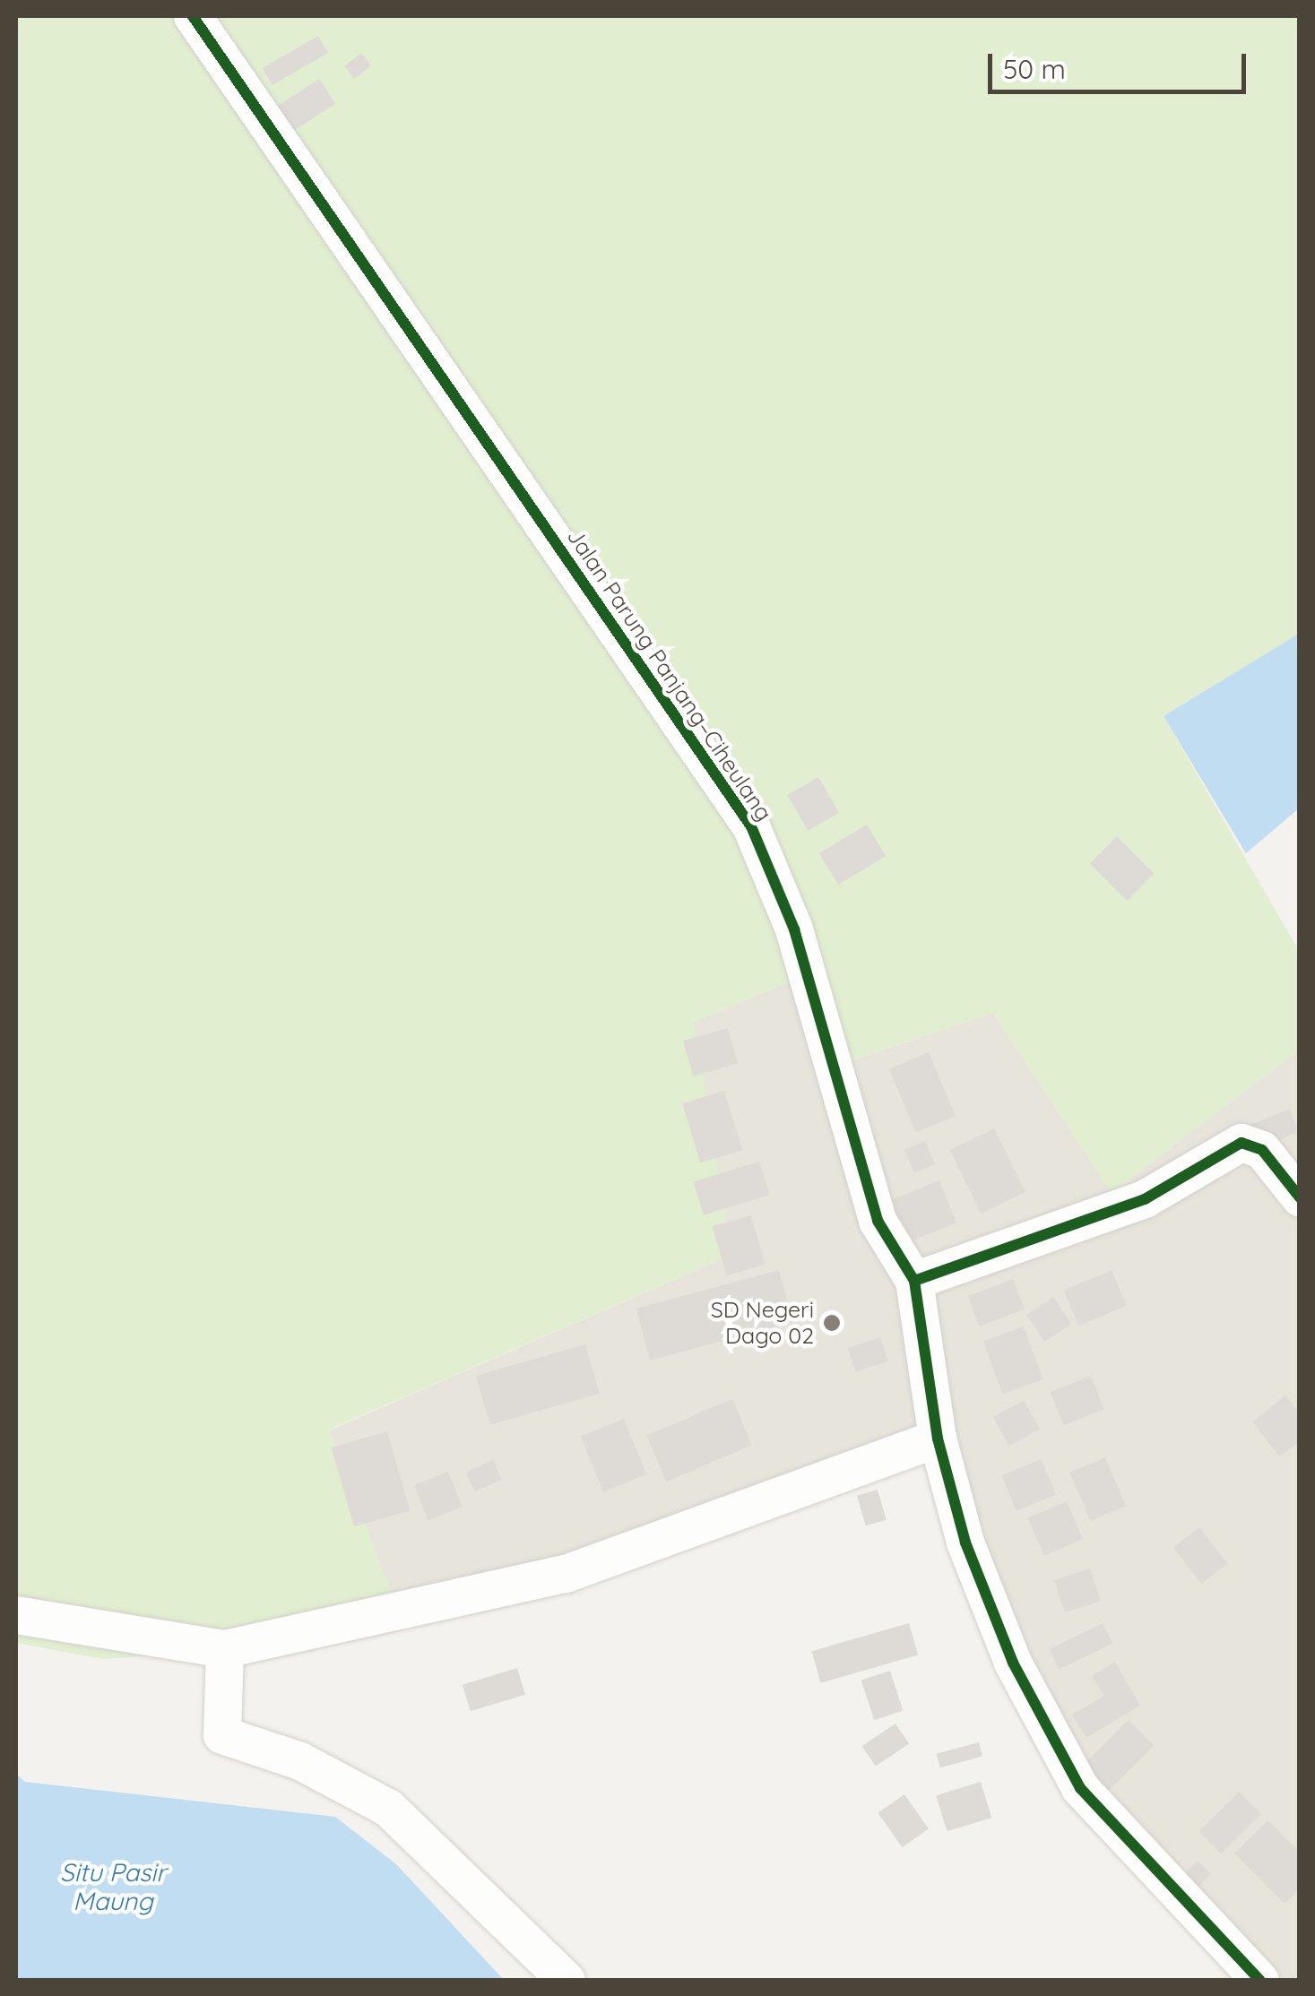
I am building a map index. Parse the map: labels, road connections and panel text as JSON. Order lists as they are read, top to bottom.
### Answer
{
  "streets": {
    "street": ["Jalan Parung Panjang–Ciheulang"]
  },
  "water": ["Situ Pasir Maung"],
  "places": ["SD Negeri Dago 02"],
  "scale_bar": "50 m"
}
